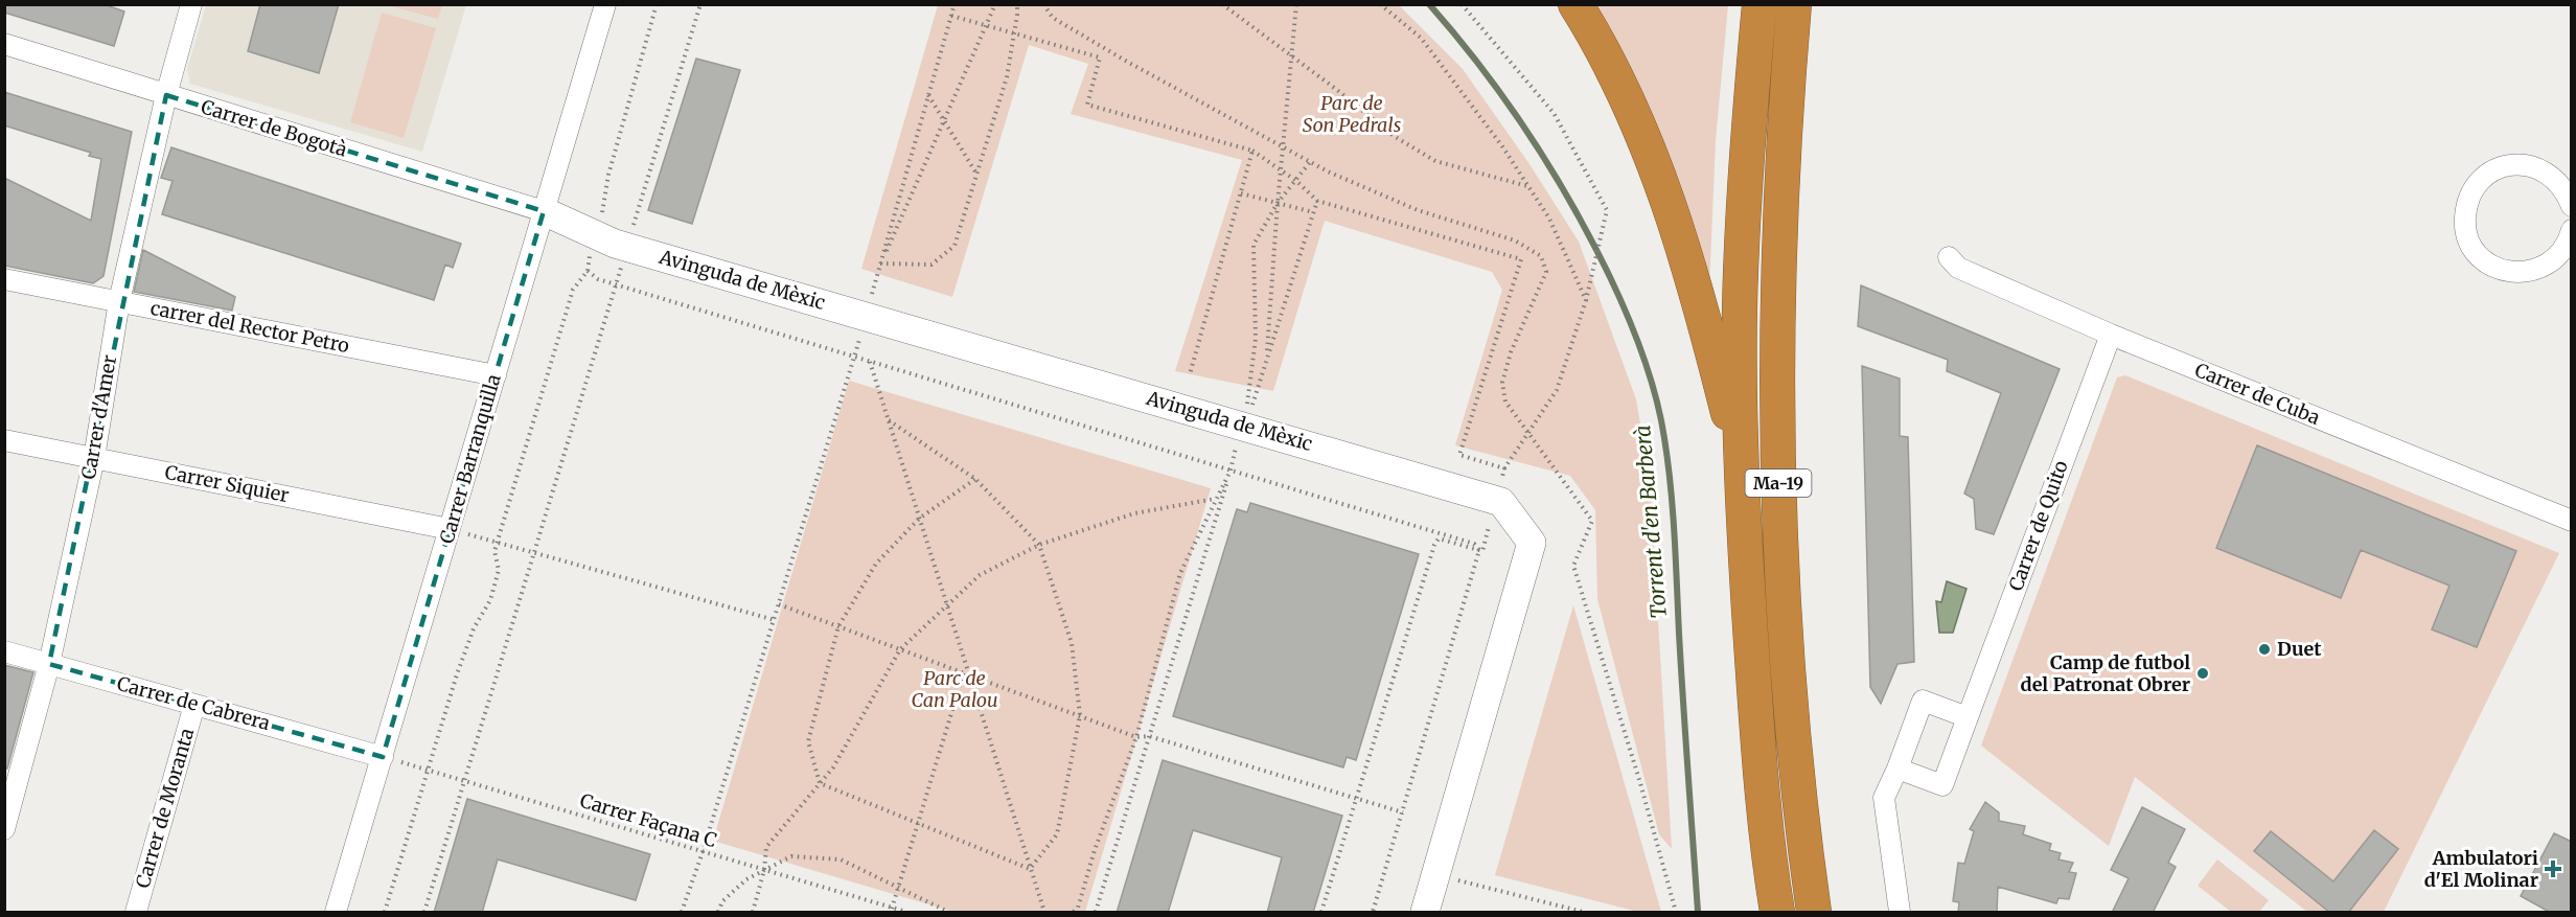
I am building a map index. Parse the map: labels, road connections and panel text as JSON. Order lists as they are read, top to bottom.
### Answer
{
  "streets": {
    "highway": ["Ma-19"],
    "street": [
      "Carrer de Bogotà",
      "Avinguda de Mèxic",
      "carrer del Rector Petro",
      "Carrer de Cuba",
      "Carrer d'Amer",
      "Carrer Barranquilla",
      "Carrer Siquier",
      "Carrer de Quito",
      "Carrer de Cabrera",
      "Carrer de Moranta"
    ],
    "path": ["Carrer Façana C"]
  },
  "crossings": [
    ["Carrer de Bogotà", "Avinguda de Mèxic"],
    ["Carrer de Bogotà", "Carrer d'Amer"],
    ["Carrer de Bogotà", "Carrer Barranquilla"],
    ["Avinguda de Mèxic", "Carrer Barranquilla"],
    ["carrer del Rector Petro", "Carrer d'Amer"],
    ["carrer del Rector Petro", "Carrer Barranquilla"],
    ["Carrer de Cuba", "Carrer de Quito"],
    ["Carrer d'Amer", "Carrer Siquier"],
    ["Carrer d'Amer", "Carrer de Cabrera"],
    ["Carrer Barranquilla", "Carrer Siquier"],
    ["Carrer Barranquilla", "Carrer de Cabrera"],
    ["Carrer Barranquilla", "Carrer Façana C"],
    ["Carrer de Cabrera", "Carrer de Moranta"],
    ["Carrer de Cabrera", "Carrer Façana C"]
  ],
  "water": ["Torrent d'en Barberà"],
  "parks": ["Parc de Son Pedrals", "Parc de Can Palou"],
  "places": {
    "other": ["Duet", "Camp de futbol del Patronat Obrer"],
    "health": ["Ambulatori d'El Molinar"]
  }
}
